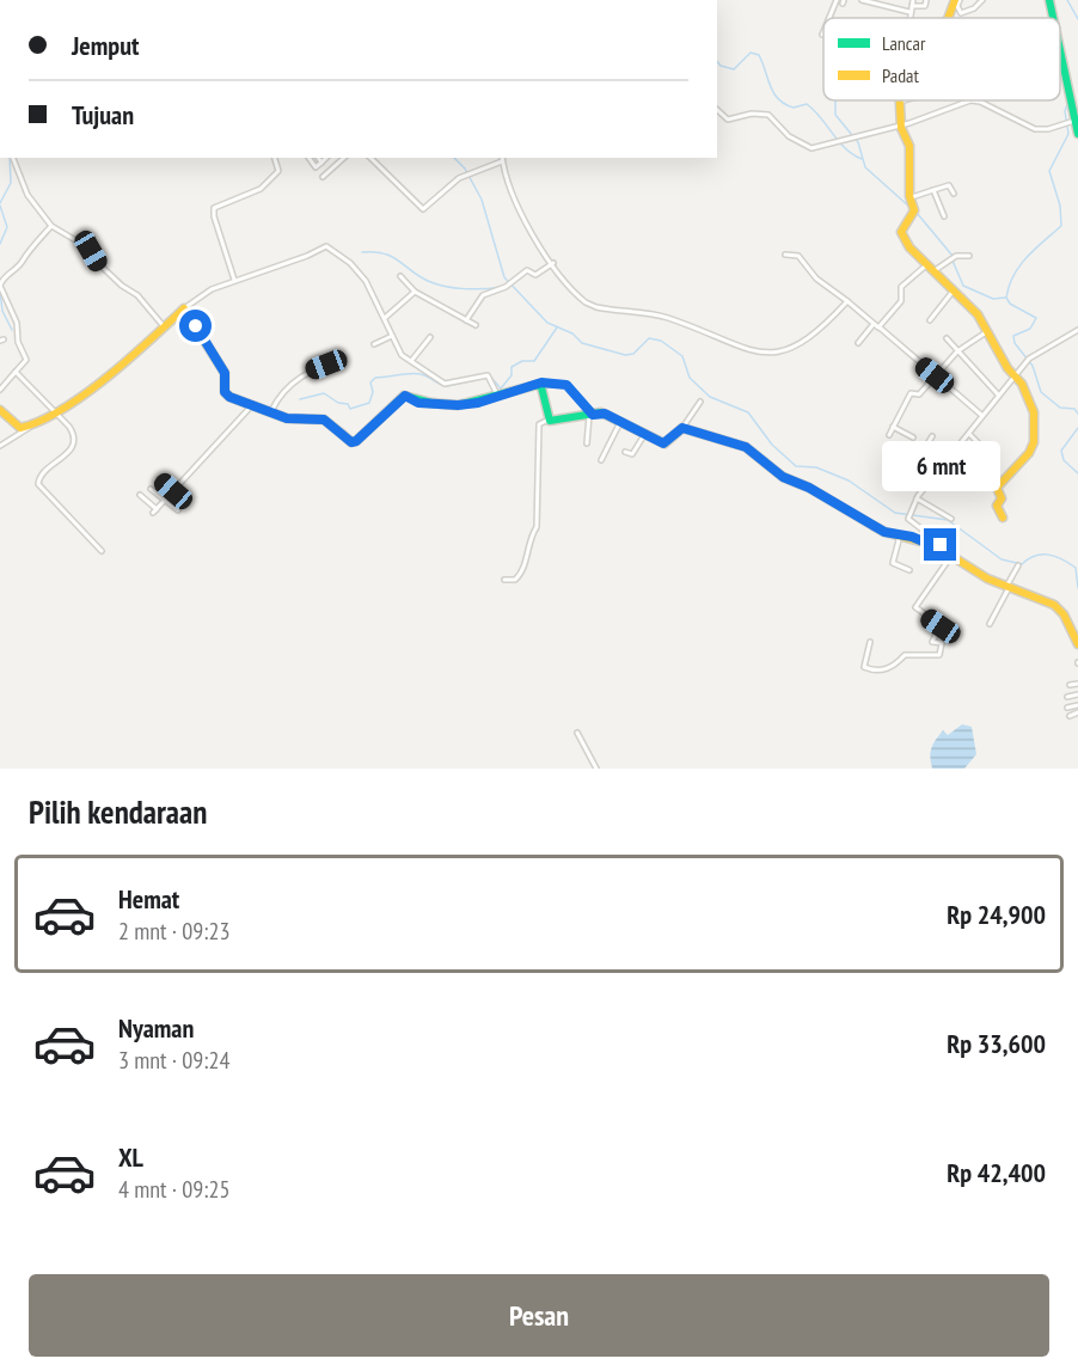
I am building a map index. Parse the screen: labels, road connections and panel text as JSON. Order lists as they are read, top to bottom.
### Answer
{
  "legend": ["Lancar", "Padat"],
  "page": {
    "banner": ["Jemput", "Tujuan"],
    "bubble": "6 mnt",
    "heading": "Pilih kendaraan",
    "list": [
      {
        "name": "Hemat",
        "note": "2 mnt · 09:23",
        "value": "Rp 24,900"
      },
      {
        "name": "Nyaman",
        "note": "3 mnt · 09:24",
        "value": "Rp 33,600"
      },
      {
        "name": "XL",
        "note": "4 mnt · 09:25",
        "value": "Rp 42,400"
      }
    ],
    "buttons": "Pesan"
  }
}
